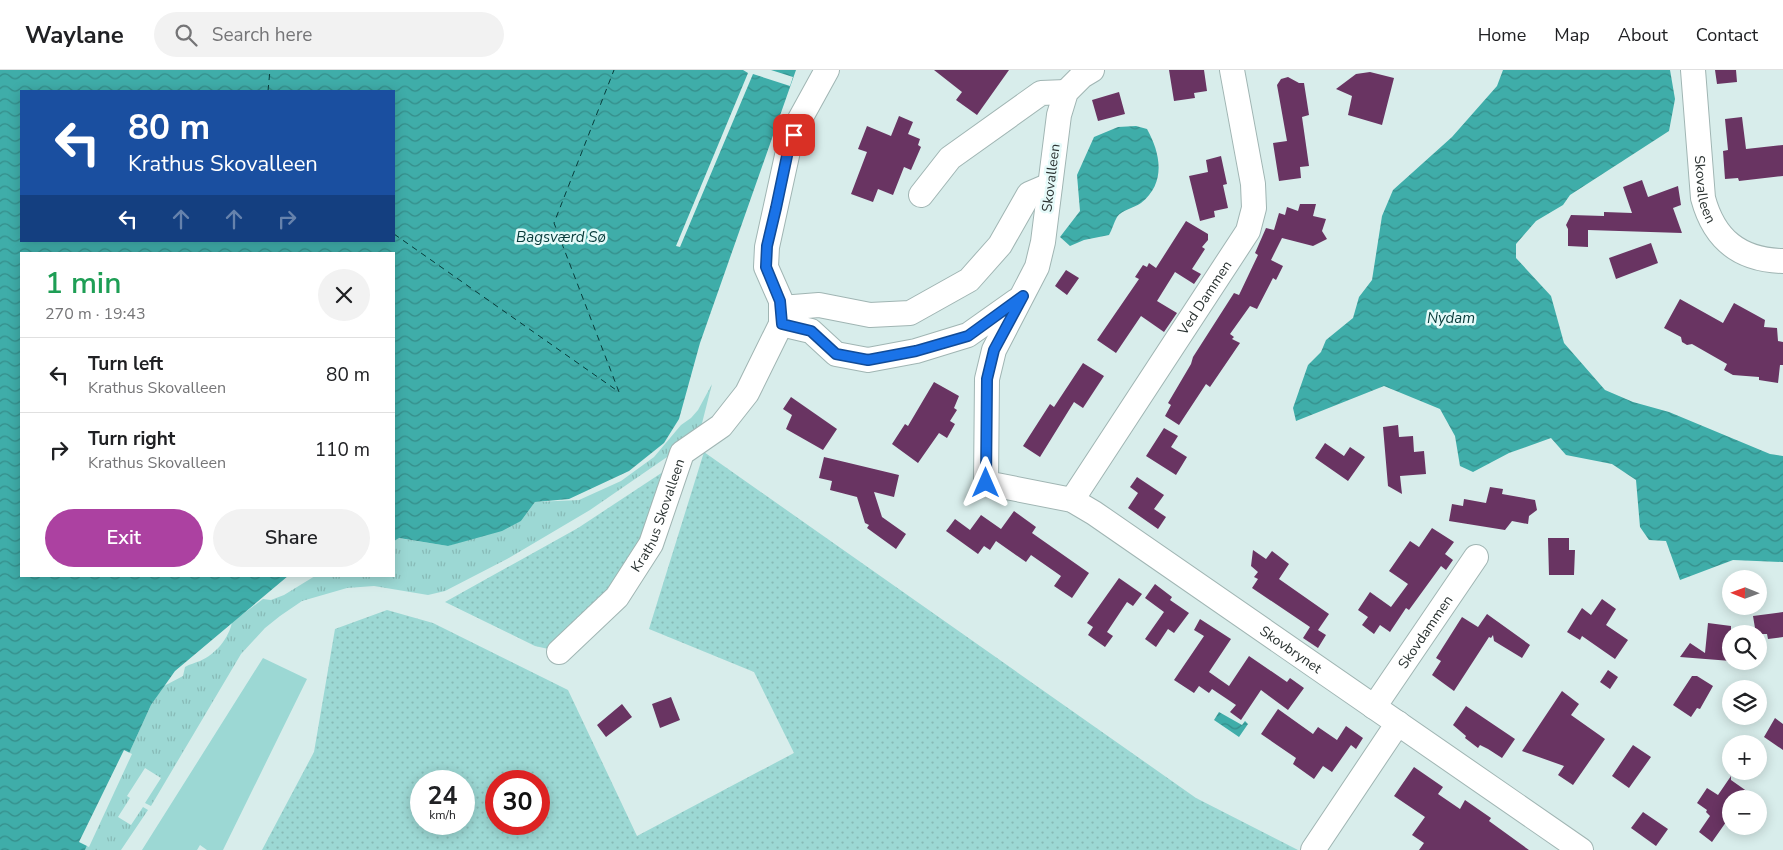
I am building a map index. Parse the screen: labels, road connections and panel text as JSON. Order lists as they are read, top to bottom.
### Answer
{
  "streets": {
    "street": [
      "Skovalleen",
      "Ved Dammen",
      "Krathus Skovalleen",
      "Skovdammen",
      "Skovbrynet"
    ]
  },
  "crossings": [
    ["Skovalleen", "Skovbrynet"],
    ["Ved Dammen", "Skovbrynet"],
    ["Skovdammen", "Skovbrynet"]
  ],
  "water": ["Bagsværd Sø", "Nydam"],
  "north": "left",
  "page": {
    "header": "Waylane",
    "search": "Search here",
    "nav": [
      "Home",
      "Map",
      "About",
      "Contact"
    ],
    "turn": ["80 m", "Krathus Skovalleen"],
    "heading": ["1 min", "270 m · 19:43"],
    "list": [
      {
        "name": "Turn left",
        "note": "Krathus Skovalleen",
        "value": "80 m"
      },
      {
        "name": "Turn right",
        "note": "Krathus Skovalleen",
        "value": "110 m"
      }
    ],
    "buttons": ["Exit", "Share"],
    "map_buttons": ["+", "−"],
    "speed": "24 km/h",
    "limit": "30"
  }
}
